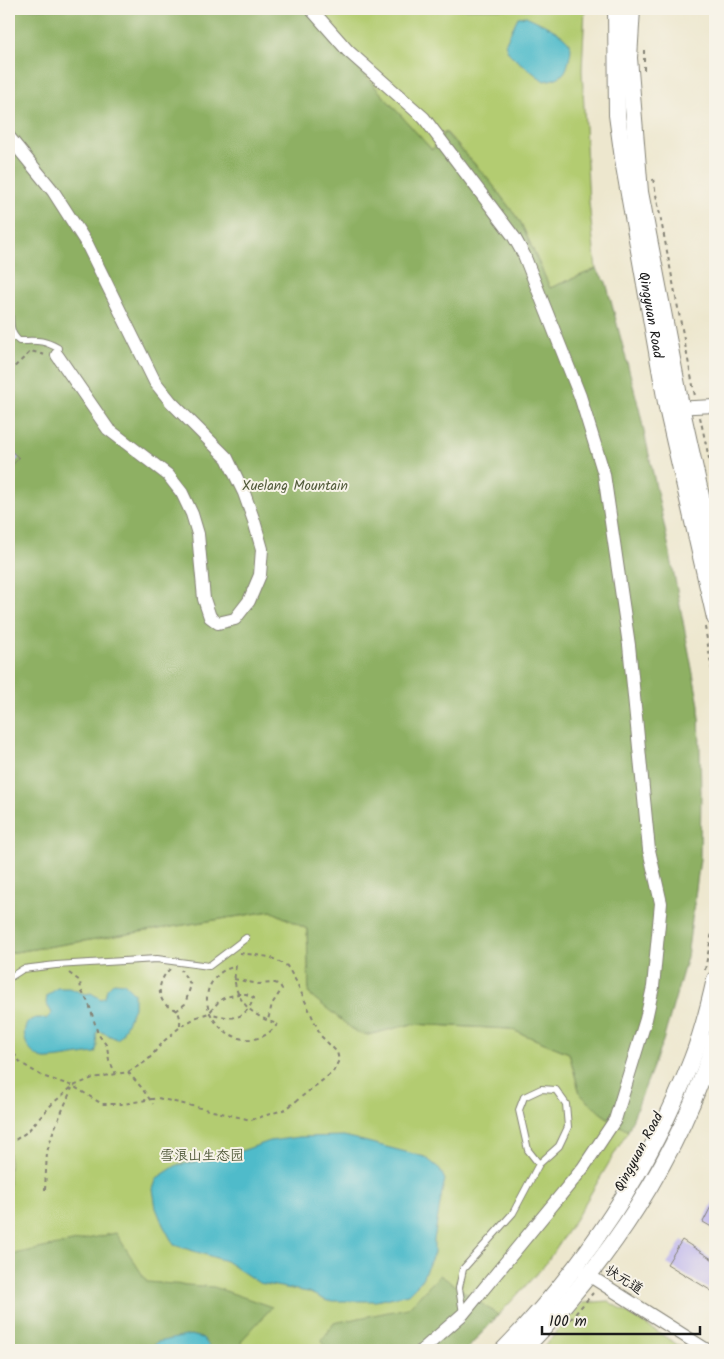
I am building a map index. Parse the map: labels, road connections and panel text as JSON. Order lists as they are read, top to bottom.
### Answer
{
  "streets": {
    "street": ["Qingyuan Road", "状元道"]
  },
  "crossings": [
    ["Qingyuan Road", "状元道"]
  ],
  "parks": ["Xuelang Mountain", "雪浪山生态园"],
  "scale_bar": "100 m"
}
